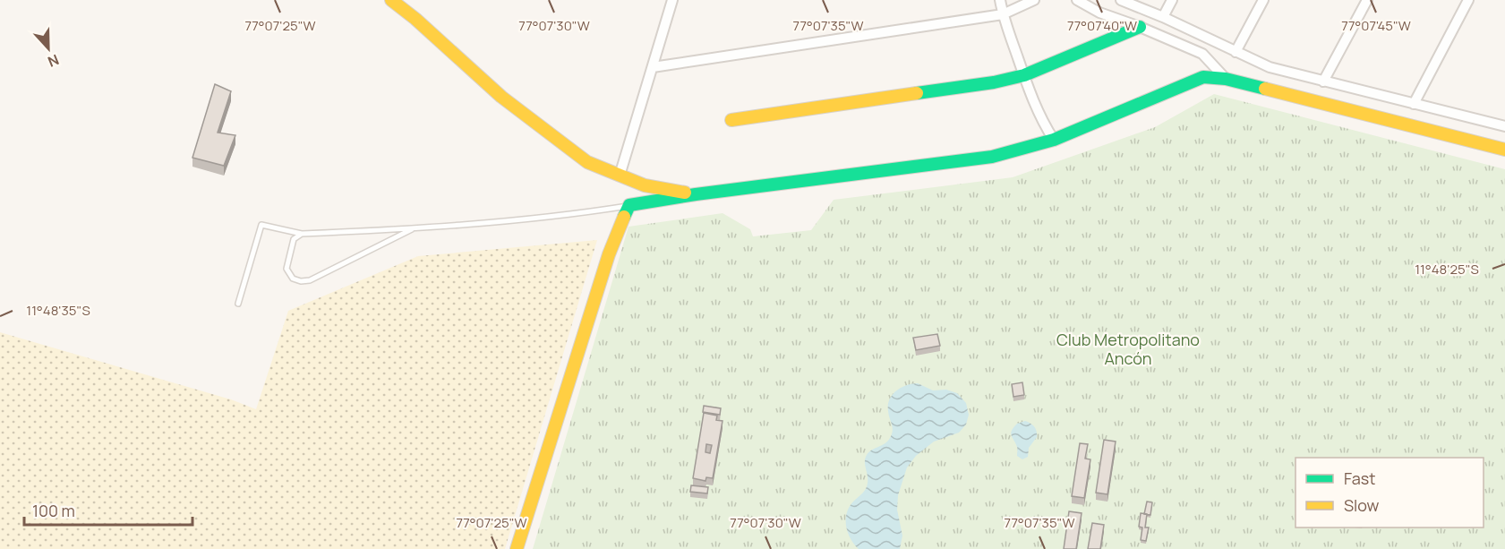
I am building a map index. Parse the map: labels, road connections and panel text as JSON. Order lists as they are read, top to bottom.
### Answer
{
  "parks": ["Club Metropolitano Ancón"],
  "legend": ["Fast", "Slow"],
  "scale_bar": "100 m",
  "north": "bottom",
  "coordinates": [
    "77°07'25\"W",
    "77°07'30\"W",
    "77°07'35\"W",
    "77°07'40\"W",
    "77°07'45\"W",
    "11°48'25\"S",
    "11°48'35\"S"
  ]
}
